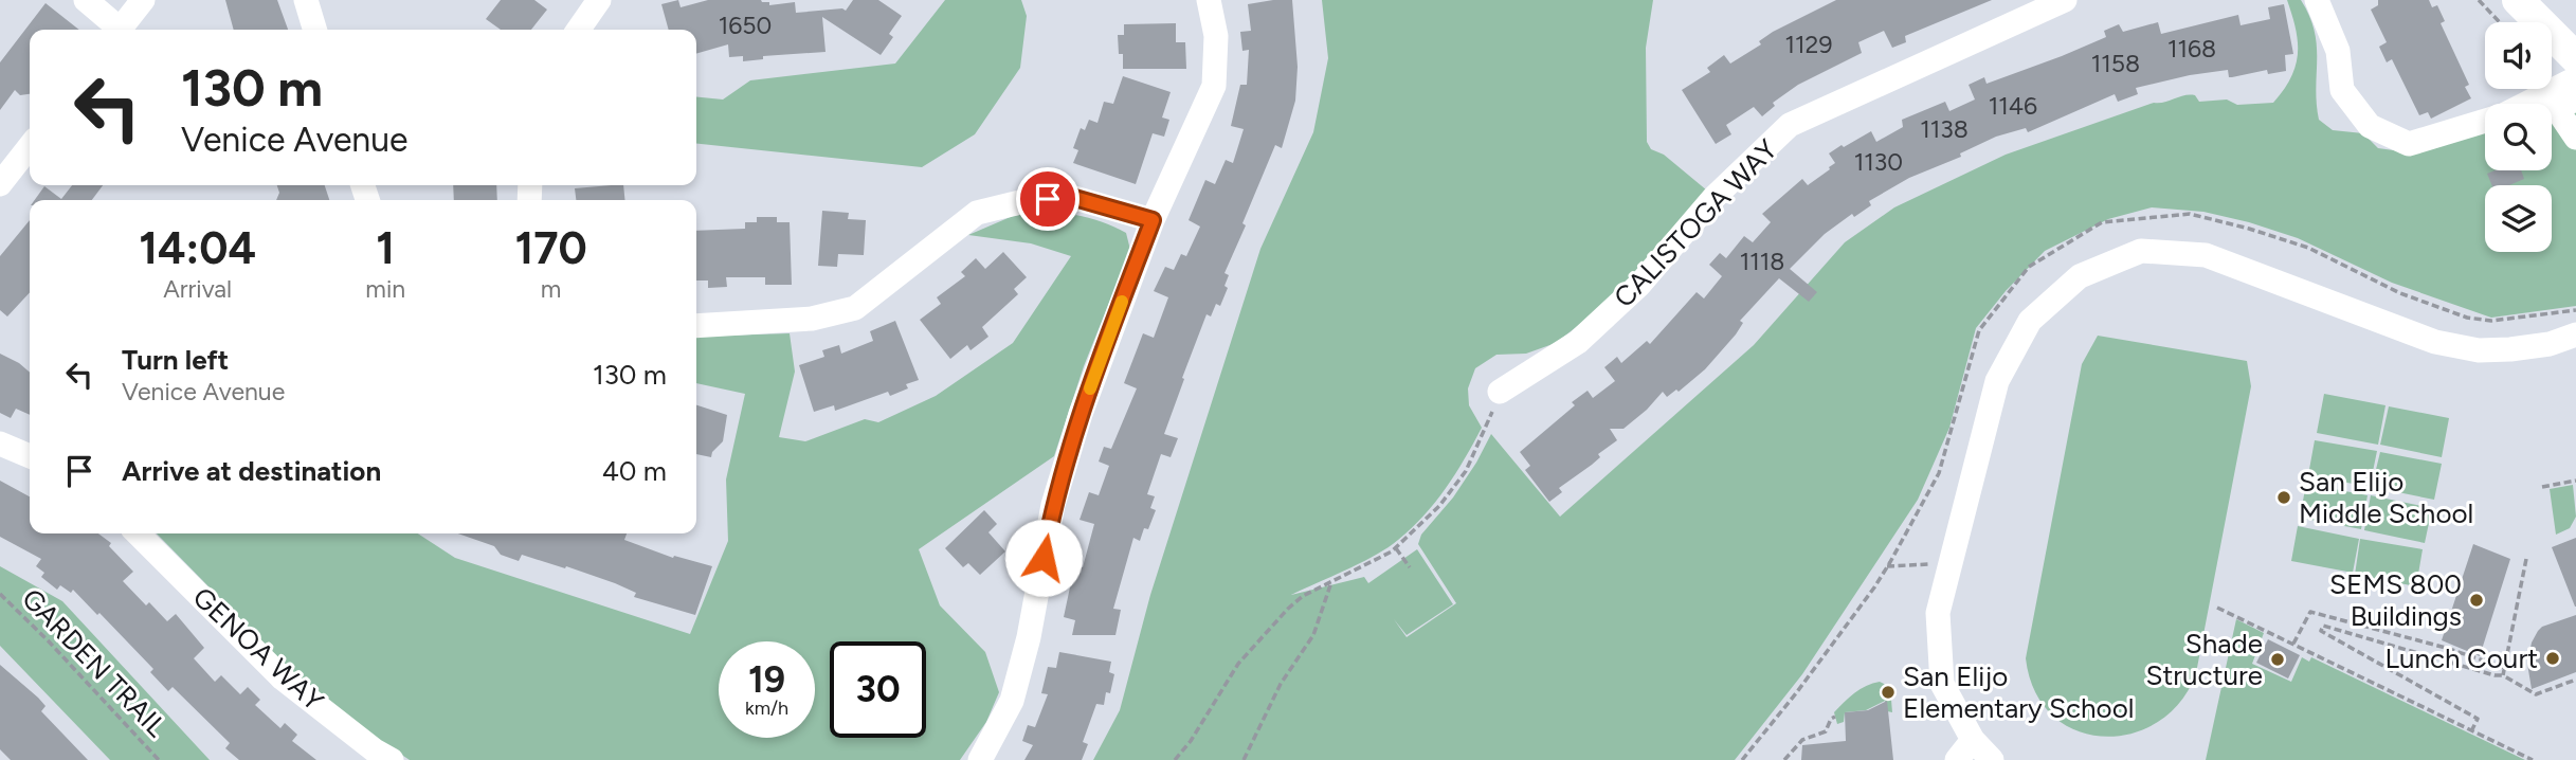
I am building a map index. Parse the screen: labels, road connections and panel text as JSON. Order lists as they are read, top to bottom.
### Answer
{
  "streets": {
    "street": ["CALISTOGA WAY", "GENOA WAY"],
    "path": ["GARDEN TRAIL"]
  },
  "places": [
    "San Elijo Middle School",
    "SEMS 800 Buildings",
    "Lunch Court",
    "Shade Structure",
    "San Elijo Elementary School"
  ],
  "house_numbers": [
    "1650",
    "1129",
    "1168",
    "1158",
    "1146",
    "1138",
    "1130",
    "1118"
  ],
  "page": {
    "turn": ["130 m", "Venice Avenue"],
    "eta": [
      "14:04",
      "Arrival",
      "1",
      "min",
      "170",
      "m"
    ],
    "list": [
      {
        "name": "Turn left",
        "note": "Venice Avenue",
        "value": "130 m"
      },
      {
        "name": "Arrive at destination",
        "value": "40 m"
      }
    ],
    "speed": "19 km/h",
    "limit": "30"
  }
}
